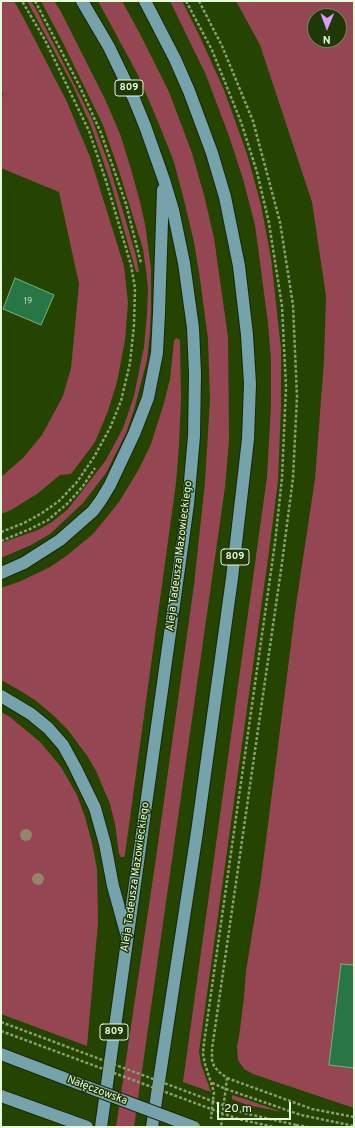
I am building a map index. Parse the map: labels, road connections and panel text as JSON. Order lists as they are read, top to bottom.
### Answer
{
  "streets": {
    "main road": ["809", "Aleja Tadeusza Mazowieckiego", "Nałęczowska"]
  },
  "house_numbers": ["19"],
  "scale_bar": "20 m",
  "north": "bottom"
}
